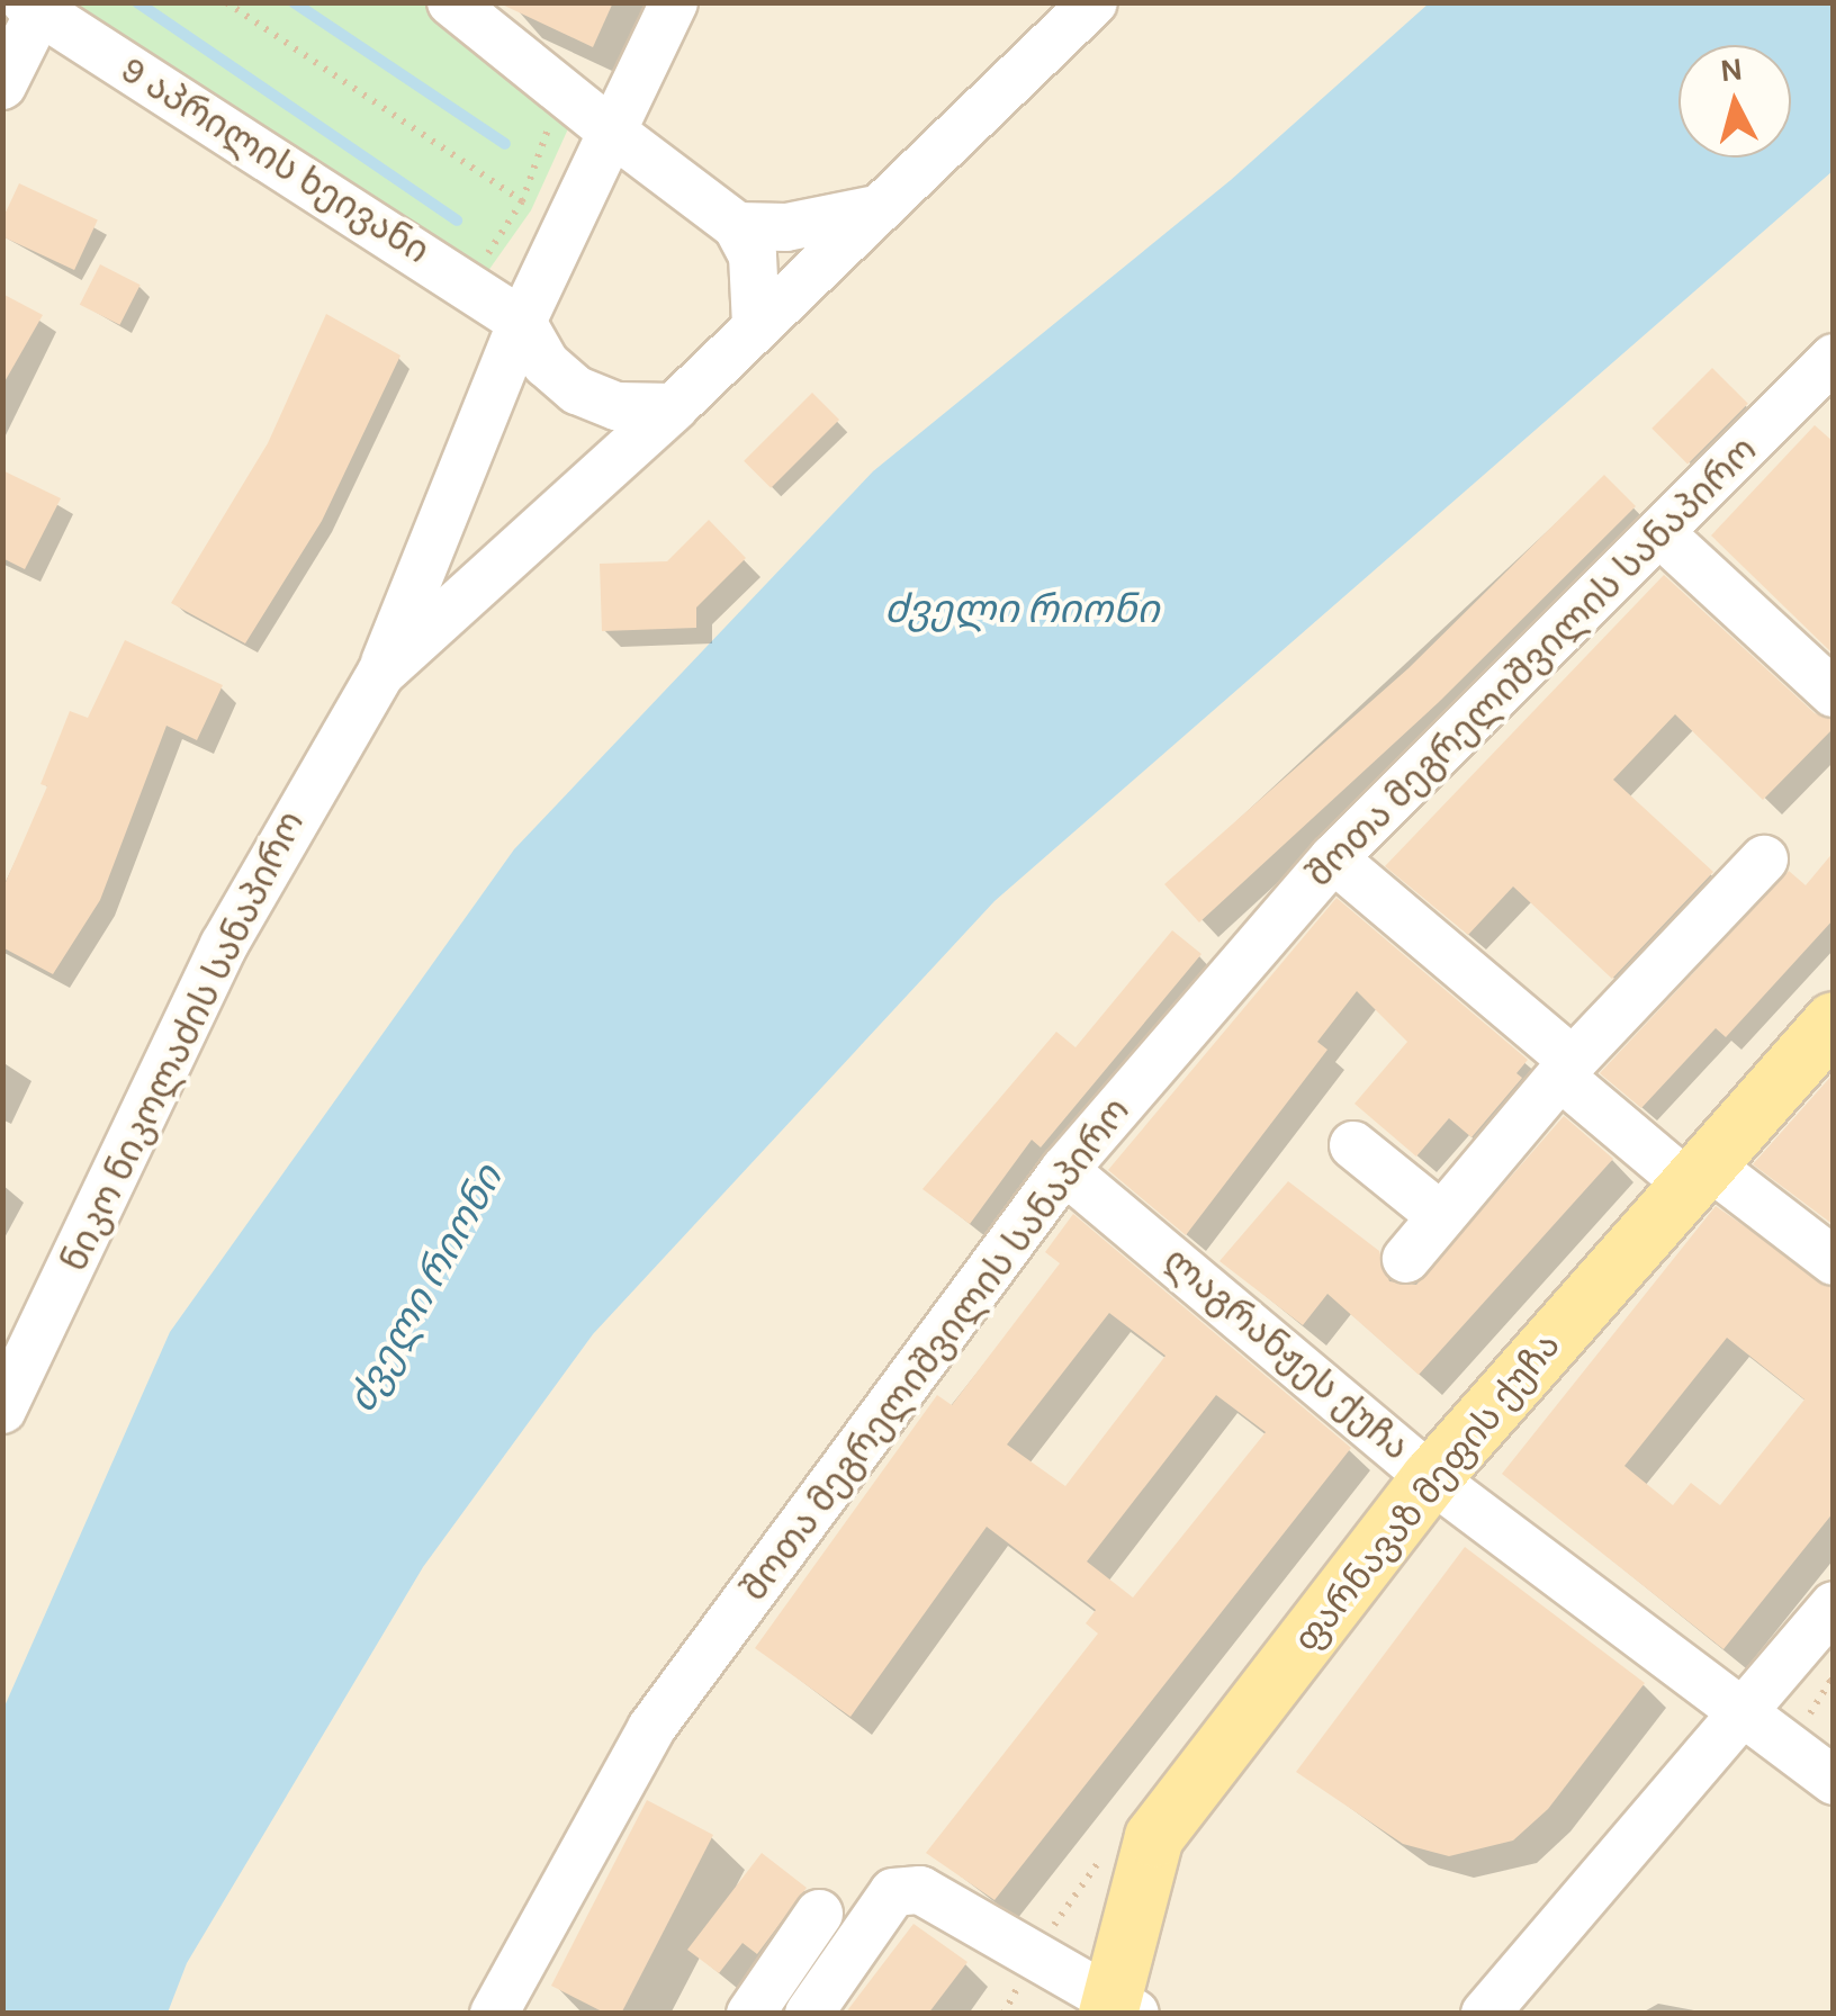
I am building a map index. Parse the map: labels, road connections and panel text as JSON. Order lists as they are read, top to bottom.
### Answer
{
  "streets": {
    "main road": ["ფარნავაზ მეფის ქუჩა"],
    "street": [
      "9 აპრილის ხეივანი",
      "შოთა მეგრელიშვილის სანაპირო",
      "ნიკო ნიკოლაძის სანაპირო",
      "ლაგრანჟეს ქუჩა"
    ]
  },
  "crossings": [
    ["9 აპრილის ხეივანი", "ნიკო ნიკოლაძის სანაპირო"],
    ["შოთა მეგრელიშვილის სანაპირო", "ლაგრანჟეს ქუჩა"],
    ["ლაგრანჟეს ქუჩა", "ფარნავაზ მეფის ქუჩა"]
  ],
  "water": ["ძველი რიონი"],
  "north": "top"
}
